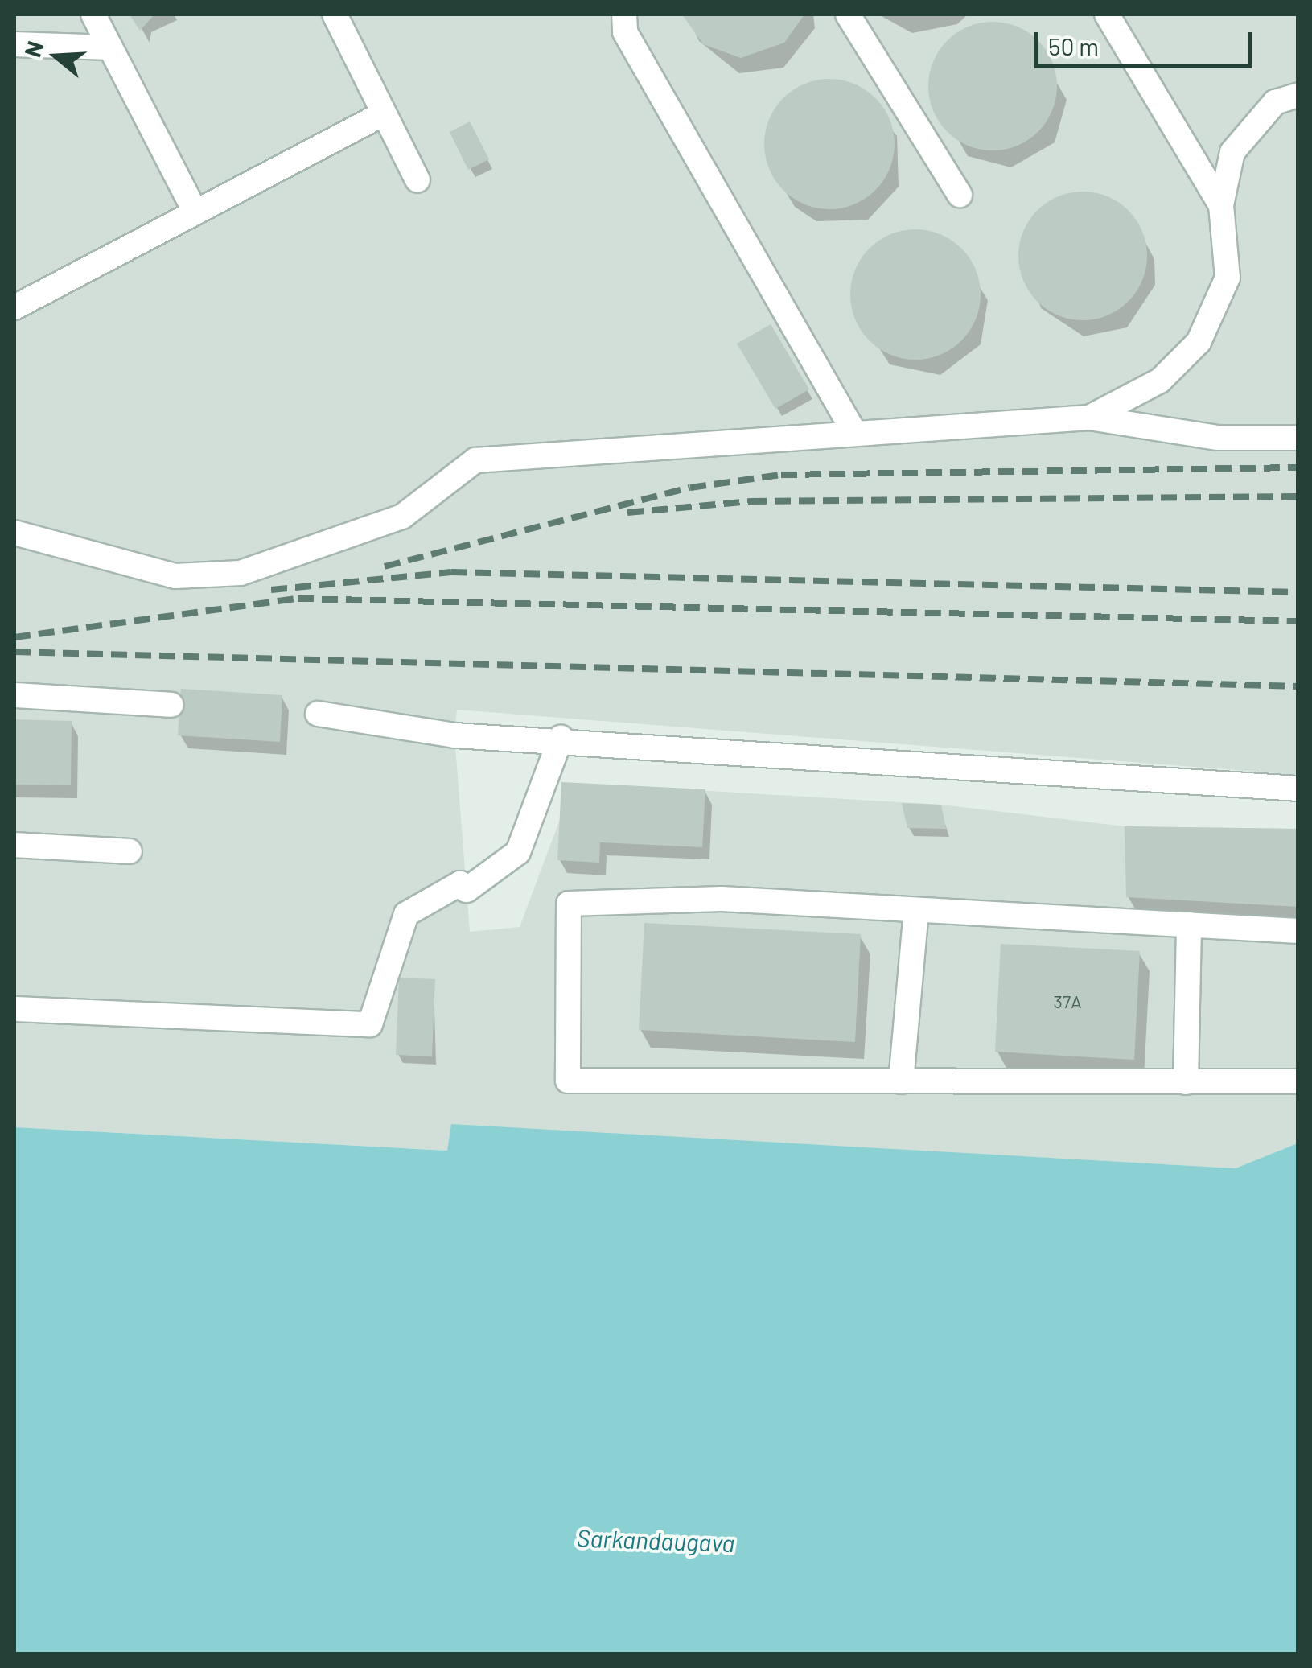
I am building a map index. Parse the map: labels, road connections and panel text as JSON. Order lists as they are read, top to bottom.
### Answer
{
  "water": ["Sarkandaugava"],
  "house_numbers": ["37A"],
  "scale_bar": "50 m",
  "north": "left"
}
